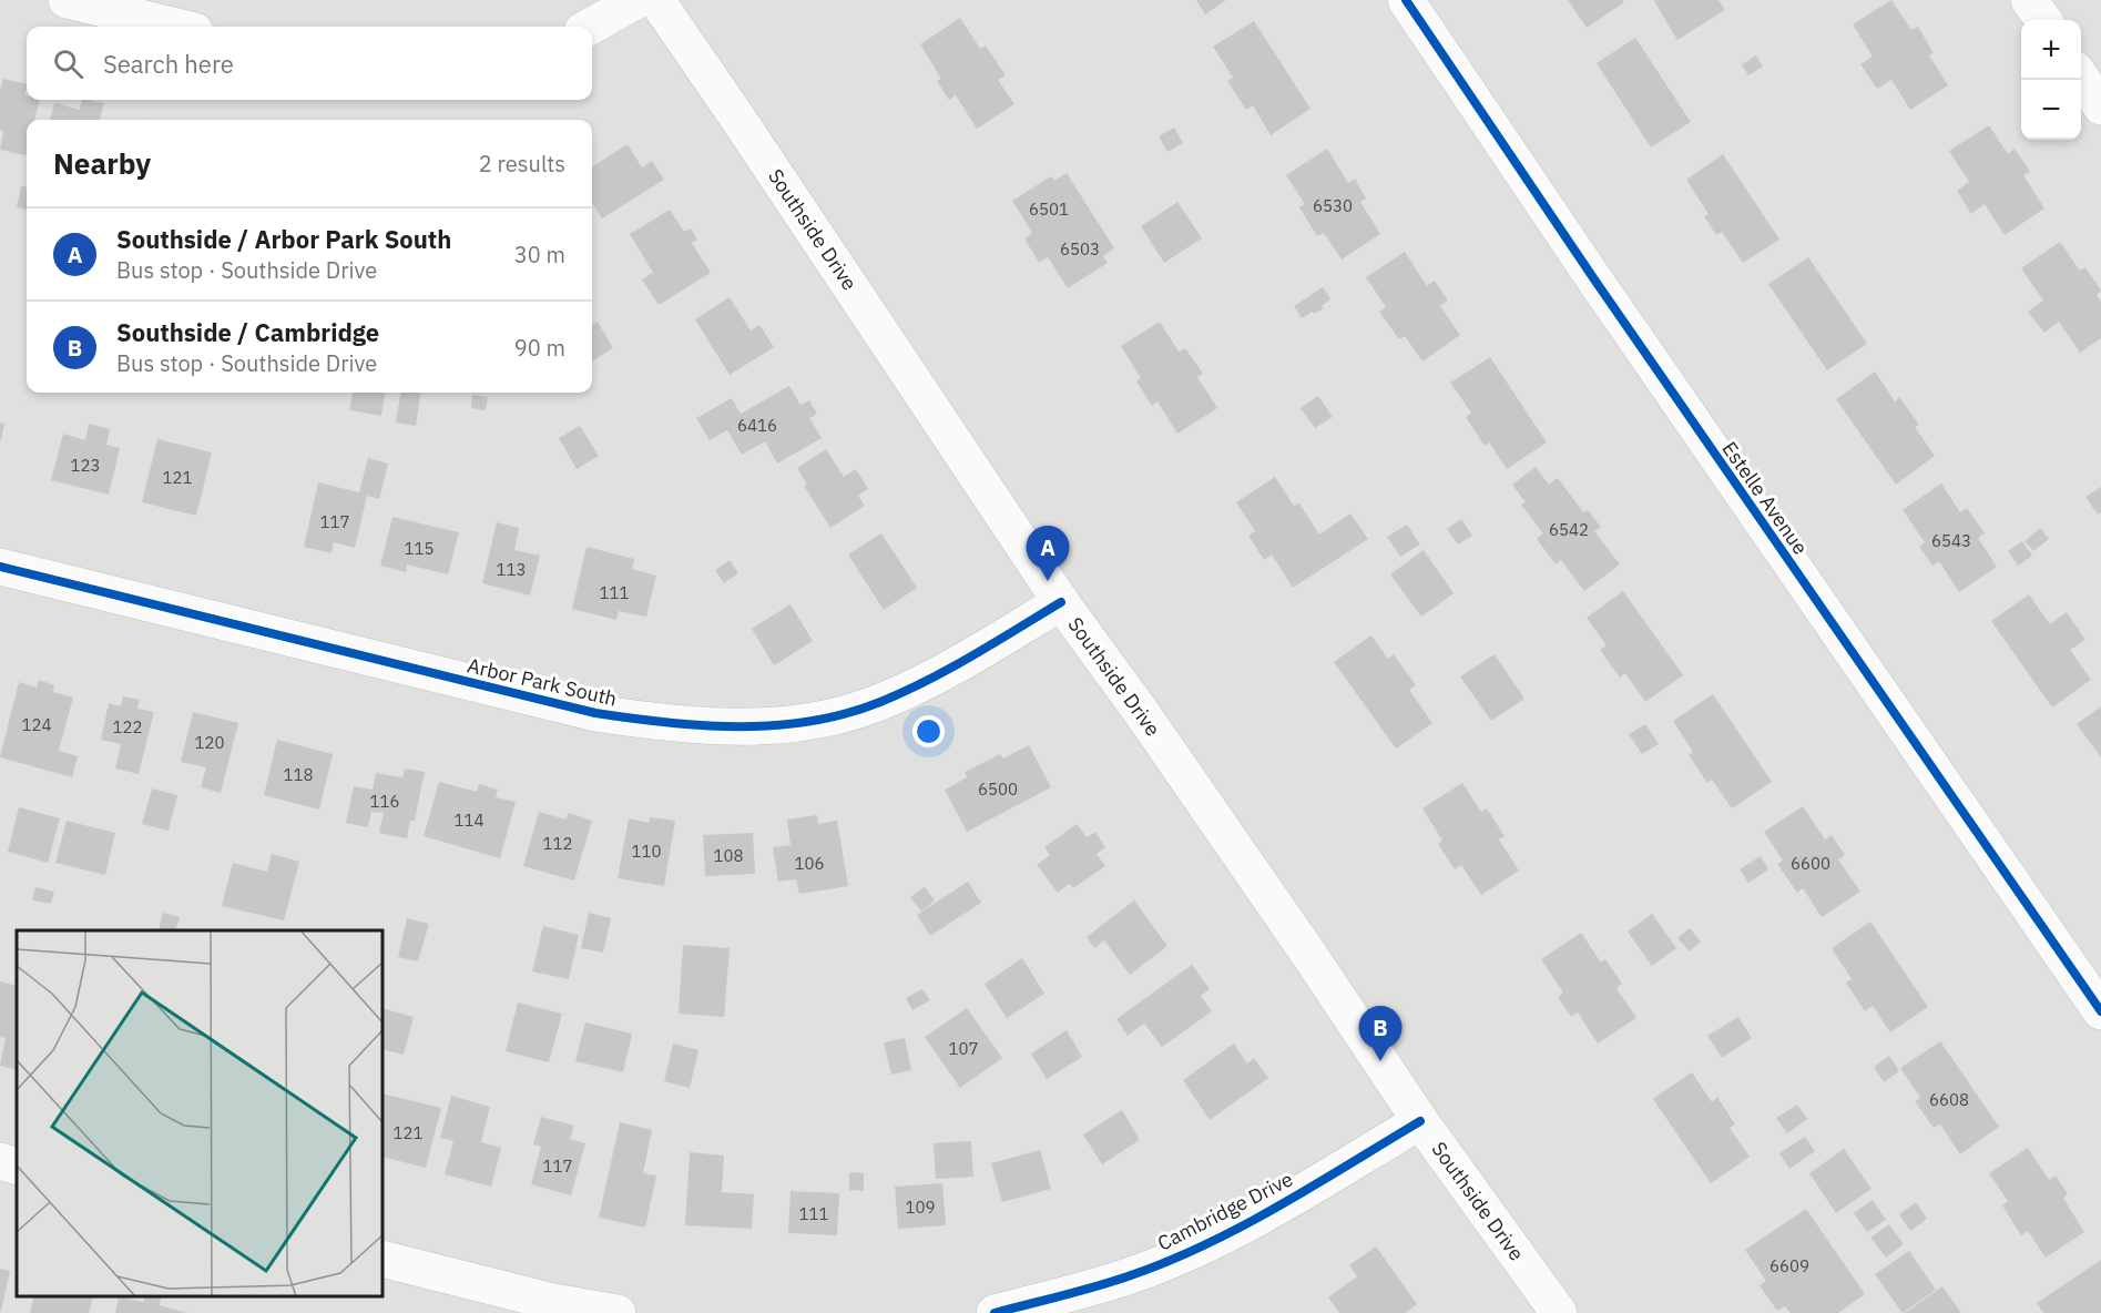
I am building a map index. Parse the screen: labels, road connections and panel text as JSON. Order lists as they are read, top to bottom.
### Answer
{
  "streets": {
    "street": [
      "Southside Drive",
      "Estelle Avenue",
      "Arbor Park South",
      "Cambridge Drive"
    ]
  },
  "crossings": [
    ["Southside Drive", "Arbor Park South"],
    ["Southside Drive", "Cambridge Drive"]
  ],
  "house_numbers": [
    "6530",
    "6501",
    "6503",
    "6416",
    "123",
    "121",
    "117",
    "6542",
    "6543",
    "115",
    "113",
    "111",
    "124",
    "122",
    "120",
    "118",
    "6500",
    "116",
    "114",
    "112",
    "110",
    "108",
    "106",
    "6600",
    "107",
    "6608",
    "121",
    "117",
    "109",
    "111",
    "6609"
  ],
  "page": {
    "map_buttons": ["+", "−"],
    "search": "Search here",
    "heading": ["Nearby", "2 results"],
    "list": [
      {
        "mark": "A",
        "name": "Southside / Arbor Park South",
        "note": "Bus stop · Southside Drive",
        "value": "30 m"
      },
      {
        "mark": "B",
        "name": "Southside / Cambridge",
        "note": "Bus stop · Southside Drive",
        "value": "90 m"
      }
    ],
    "pins": ["A", "B"]
  }
}
